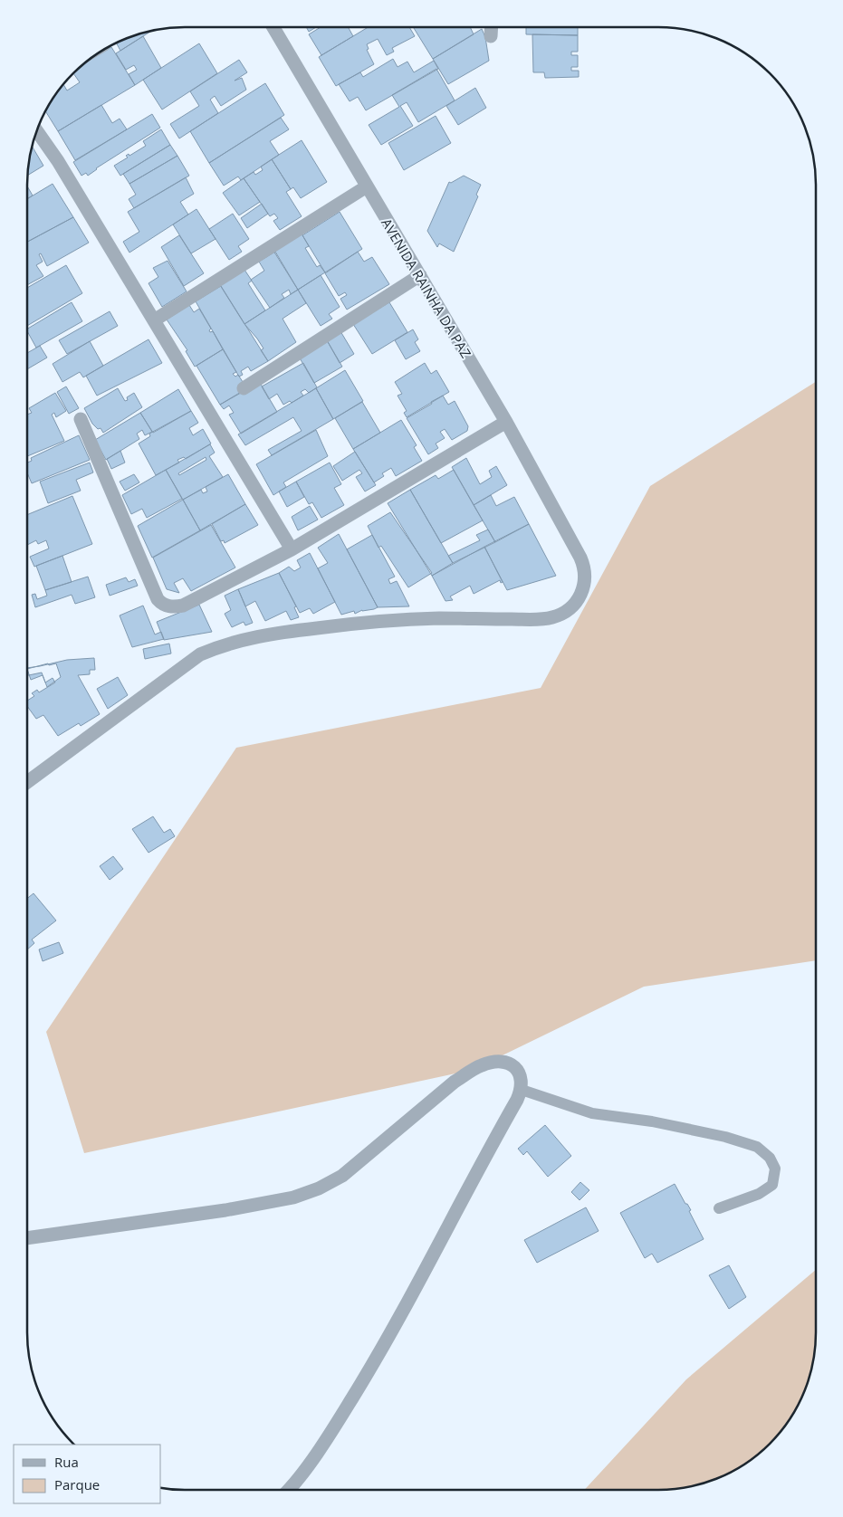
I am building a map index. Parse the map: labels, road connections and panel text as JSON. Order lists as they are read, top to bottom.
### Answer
{
  "streets": {
    "street": ["AVENIDA RAINHA DA PAZ"]
  },
  "legend": ["Rua", "Parque"]
}
